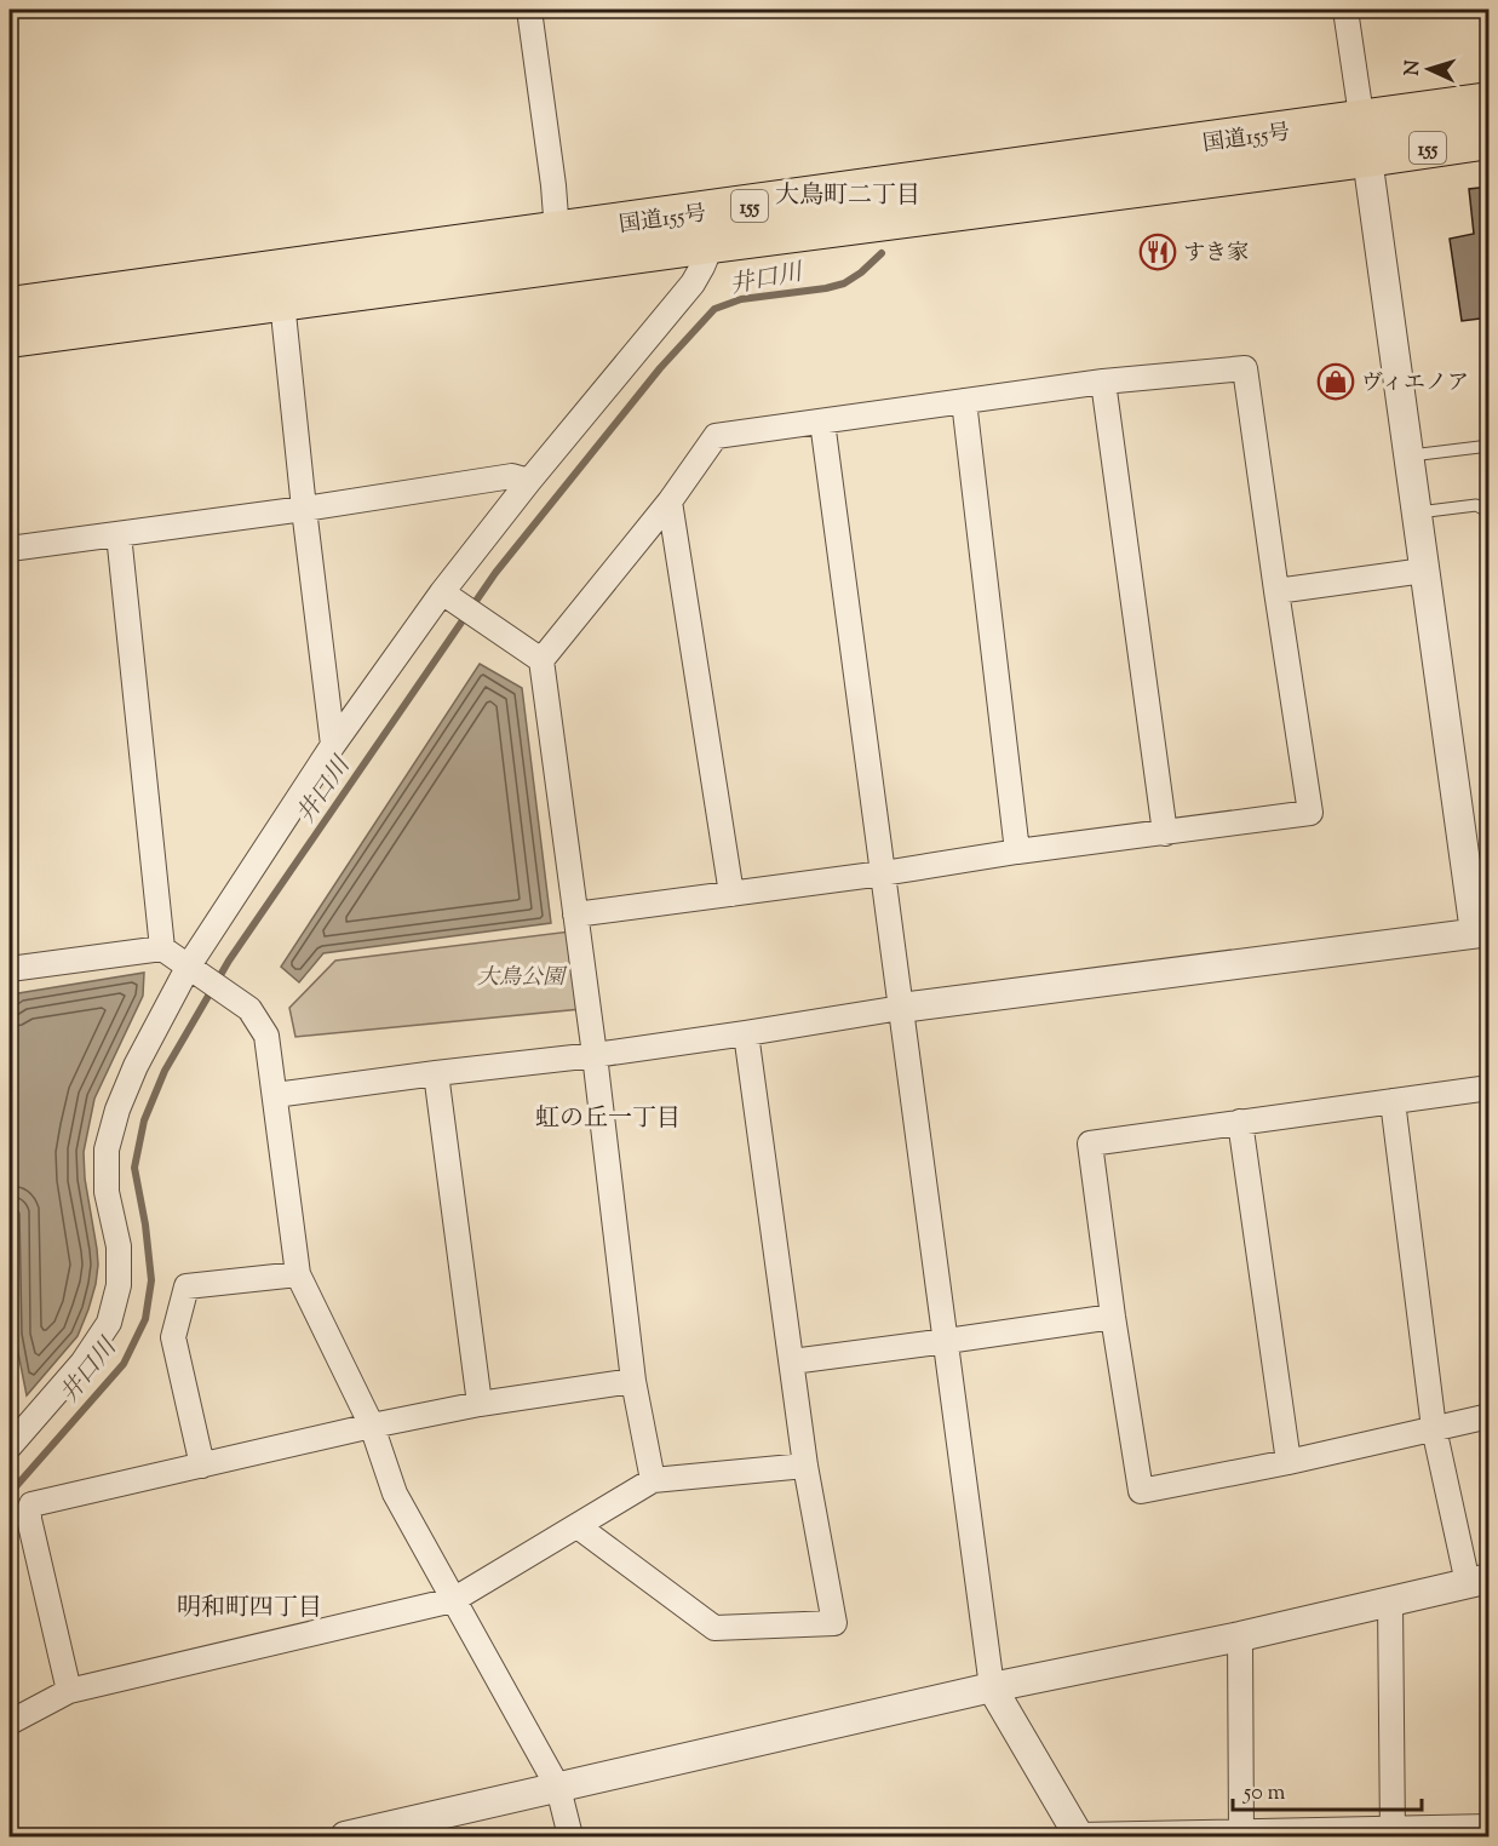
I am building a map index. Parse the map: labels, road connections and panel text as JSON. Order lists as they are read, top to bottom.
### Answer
{
  "streets": {
    "highway": ["国道155号", "155"]
  },
  "districts": ["大鳥町二丁目", "虹の丘一丁目", "明和町四丁目"],
  "water": ["井口川"],
  "parks": ["大鳥公園"],
  "places": {
    "restaurant": ["すき家"],
    "shop": ["ヴィエノア"]
  },
  "scale_bar": "50 m",
  "north": "left"
}
